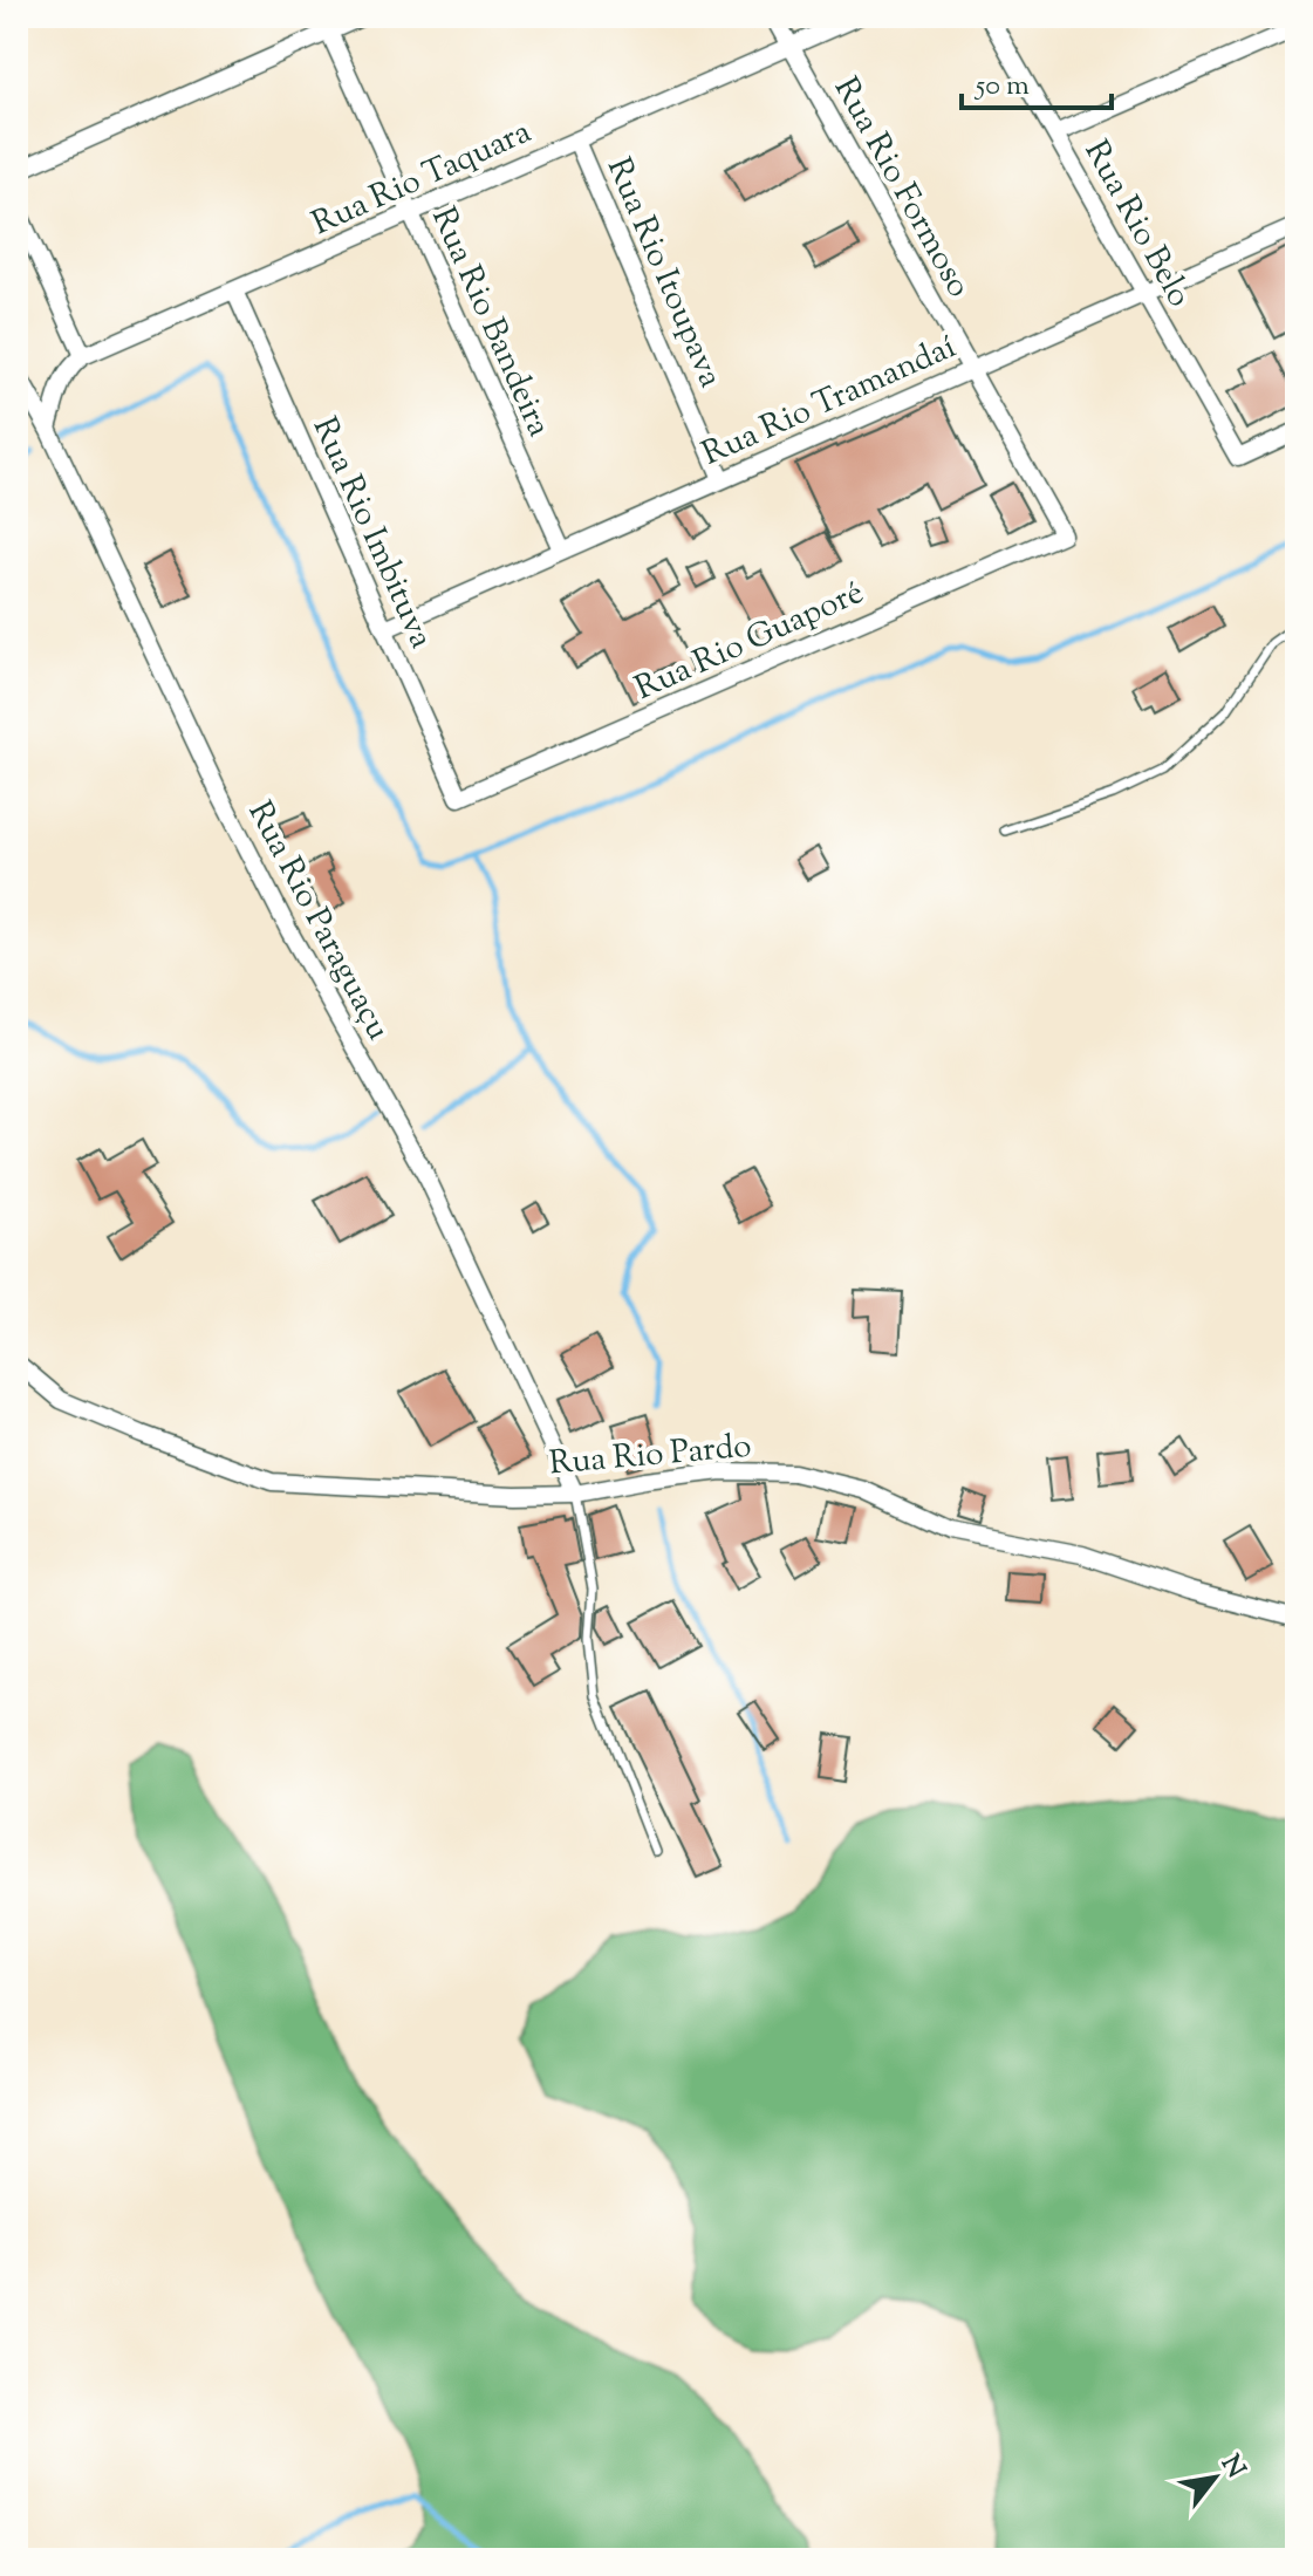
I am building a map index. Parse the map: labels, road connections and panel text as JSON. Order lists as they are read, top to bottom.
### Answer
{
  "streets": {
    "street": [
      "Rua Rio Taquara",
      "Rua Rio Formoso",
      "Rua Rio Belo",
      "Rua Rio Itoupava",
      "Rua Rio Bandeira",
      "Rua Rio Tramandaí",
      "Rua Rio Imbituva",
      "Rua Rio Guaporé",
      "Rua Rio Paraguaçu",
      "Rua Rio Pardo"
    ]
  },
  "crossings": [
    ["Rua Rio Taquara", "Rua Rio Formoso"],
    ["Rua Rio Taquara", "Rua Rio Itoupava"],
    ["Rua Rio Taquara", "Rua Rio Bandeira"],
    ["Rua Rio Taquara", "Rua Rio Imbituva"],
    ["Rua Rio Formoso", "Rua Rio Tramandaí"],
    ["Rua Rio Formoso", "Rua Rio Guaporé"],
    ["Rua Rio Belo", "Rua Rio Tramandaí"],
    ["Rua Rio Itoupava", "Rua Rio Tramandaí"],
    ["Rua Rio Bandeira", "Rua Rio Tramandaí"],
    ["Rua Rio Tramandaí", "Rua Rio Imbituva"],
    ["Rua Rio Imbituva", "Rua Rio Guaporé"],
    ["Rua Rio Paraguaçu", "Rua Rio Pardo"]
  ],
  "scale_bar": "50 m",
  "north": "top right"
}
